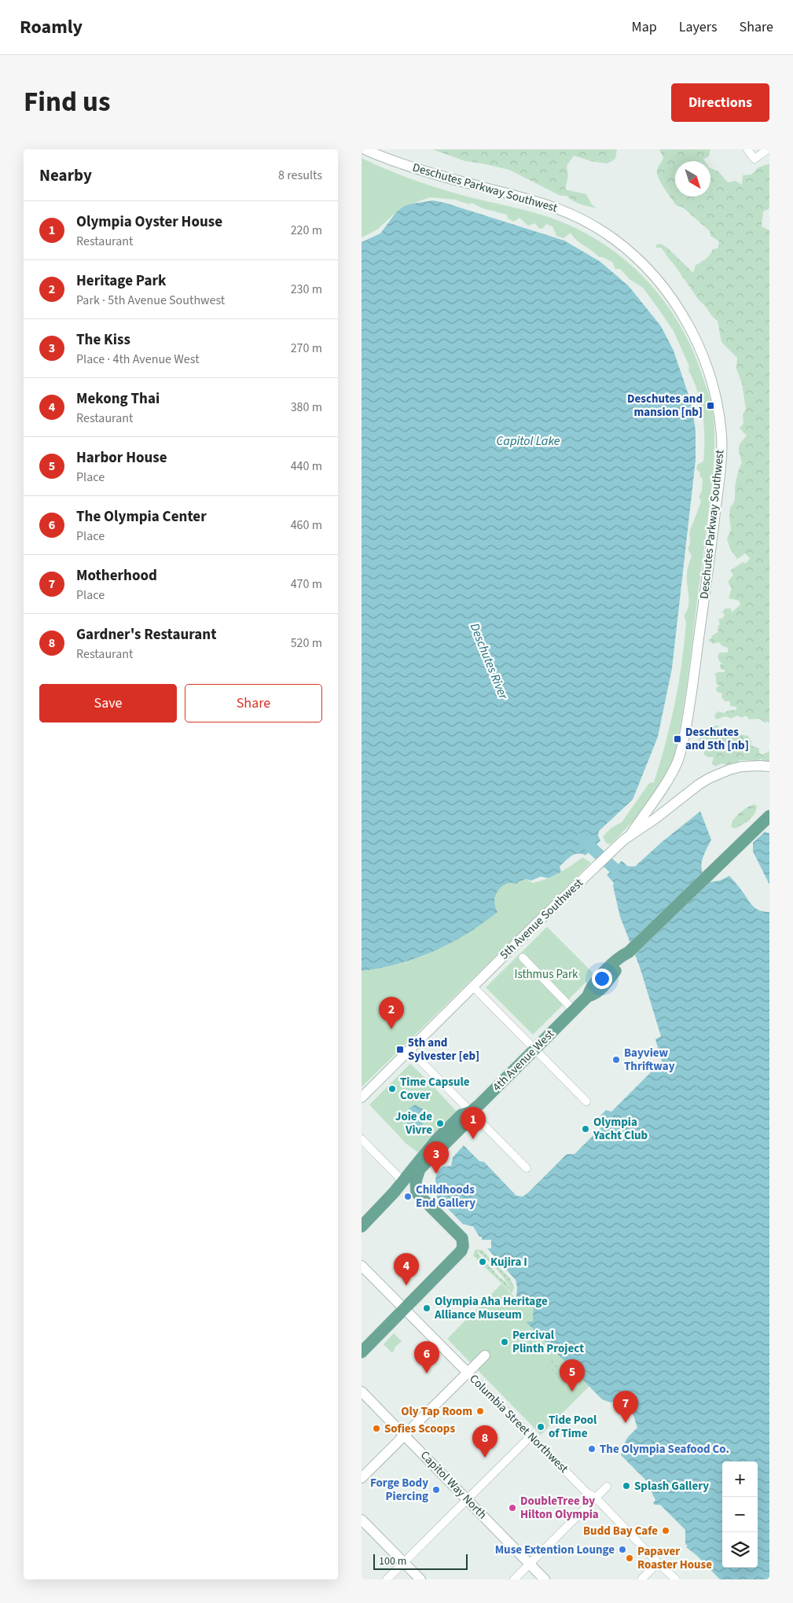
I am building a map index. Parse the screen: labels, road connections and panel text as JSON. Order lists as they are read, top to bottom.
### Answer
{
  "streets": {
    "main road": ["4th Avenue West"],
    "street": [
      "Deschutes Parkway Southwest",
      "5th Avenue Southwest",
      "Columbia Street Northwest",
      "Capitol Way North"
    ]
  },
  "crossings": [
    ["Deschutes Parkway Southwest", "5th Avenue Southwest"]
  ],
  "water": ["Capitol Lake", "Deschutes River"],
  "parks": ["Isthmus Park"],
  "places": {
    "transit": ["Deschutes and mansion [nb]", "Deschutes and 5th [nb]", "5th and Sylvester [eb]"],
    "other": [
      "Bayview Thriftway",
      "Time Capsule Cover",
      "Joie de Vivre",
      "Olympia Yacht Club",
      "Childhoods End Gallery",
      "Kujira I",
      "Olympia Aha Heritage Alliance Museum",
      "Percival Plinth Project",
      "Oly Tap Room",
      "Tide Pool of Time",
      "Sofies Scoops",
      "The Olympia Seafood Co.",
      "Splash Gallery",
      "Forge Body Piercing",
      "DoubleTree by Hilton Olympia",
      "Budd Bay Cafe",
      "Muse Extention Lounge",
      "Papaver Roaster House"
    ]
  },
  "scale_bar": "100 m",
  "north": "bottom right",
  "page": {
    "header": "Roamly",
    "nav": ["Map", "Layers", "Share"],
    "title": "Find us",
    "buttons": [
      "Directions",
      ["Save", "Share"]
    ],
    "heading": ["Nearby", "8 results"],
    "list": [
      {
        "mark": "1",
        "name": "Olympia Oyster House",
        "note": "Restaurant",
        "value": "220 m"
      },
      {
        "mark": "2",
        "name": "Heritage Park",
        "note": "Park · 5th Avenue Southwest",
        "value": "230 m"
      },
      {
        "mark": "3",
        "name": "The Kiss",
        "note": "Place · 4th Avenue West",
        "value": "270 m"
      },
      {
        "mark": "4",
        "name": "Mekong Thai",
        "note": "Restaurant",
        "value": "380 m"
      },
      {
        "mark": "5",
        "name": "Harbor House",
        "note": "Place",
        "value": "440 m"
      },
      {
        "mark": "6",
        "name": "The Olympia Center",
        "note": "Place",
        "value": "460 m"
      },
      {
        "mark": "7",
        "name": "Motherhood",
        "note": "Place",
        "value": "470 m"
      },
      {
        "mark": "8",
        "name": "Gardner's Restaurant",
        "note": "Restaurant",
        "value": "520 m"
      }
    ],
    "pins": [
      "2",
      "1",
      "3",
      "4",
      "6",
      "5",
      "7",
      "8"
    ],
    "map_buttons": ["+", "−"],
    "scale": "100 m"
  }
}
